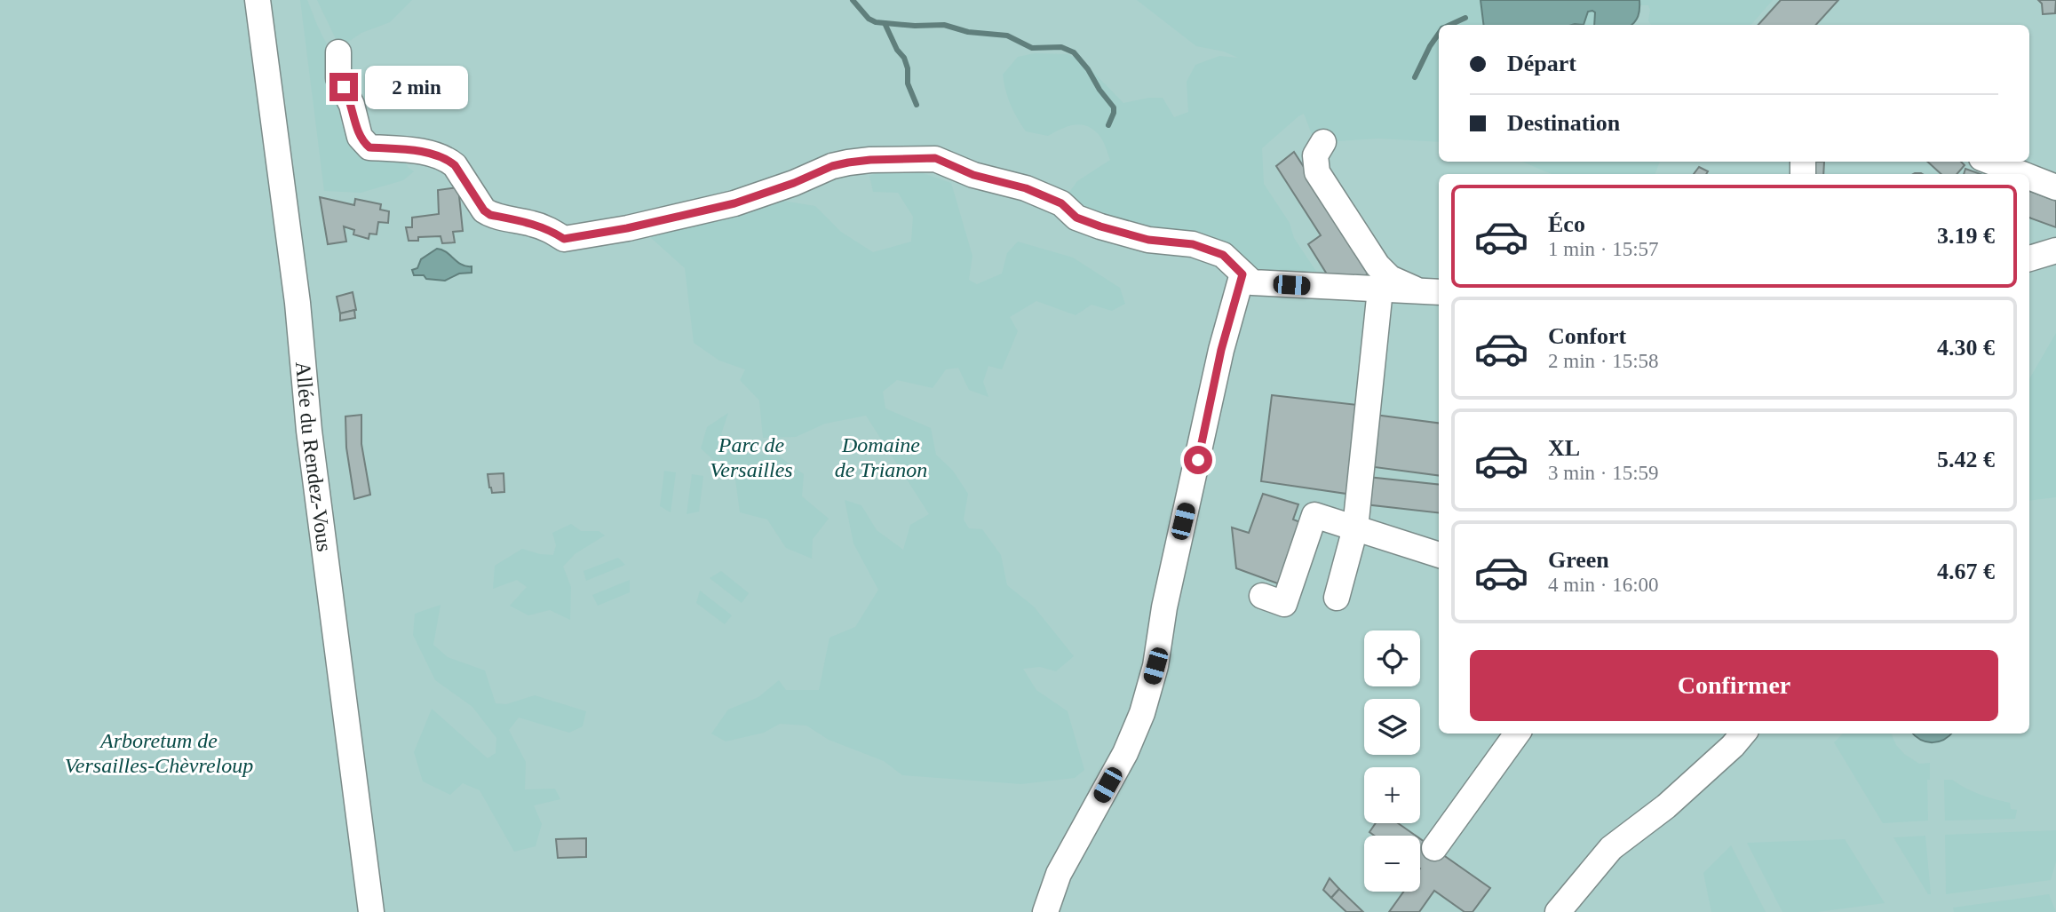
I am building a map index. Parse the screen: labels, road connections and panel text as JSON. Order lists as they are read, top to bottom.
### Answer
{
  "streets": {
    "lane": ["Allée du Rendez-Vous"]
  },
  "parks": ["Parc de Versailles", "Domaine de Trianon", "Arboretum de Versailles-Chèvreloup"],
  "page": {
    "banner": ["Départ", "Destination"],
    "bubble": "2 min",
    "list": [
      {
        "name": "Éco",
        "note": "1 min · 15:57",
        "value": "3.19 €"
      },
      {
        "name": "Confort",
        "note": "2 min · 15:58",
        "value": "4.30 €"
      },
      {
        "name": "XL",
        "note": "3 min · 15:59",
        "value": "5.42 €"
      },
      {
        "name": "Green",
        "note": "4 min · 16:00",
        "value": "4.67 €"
      }
    ],
    "map_buttons": ["+", "−"],
    "buttons": "Confirmer"
  }
}
